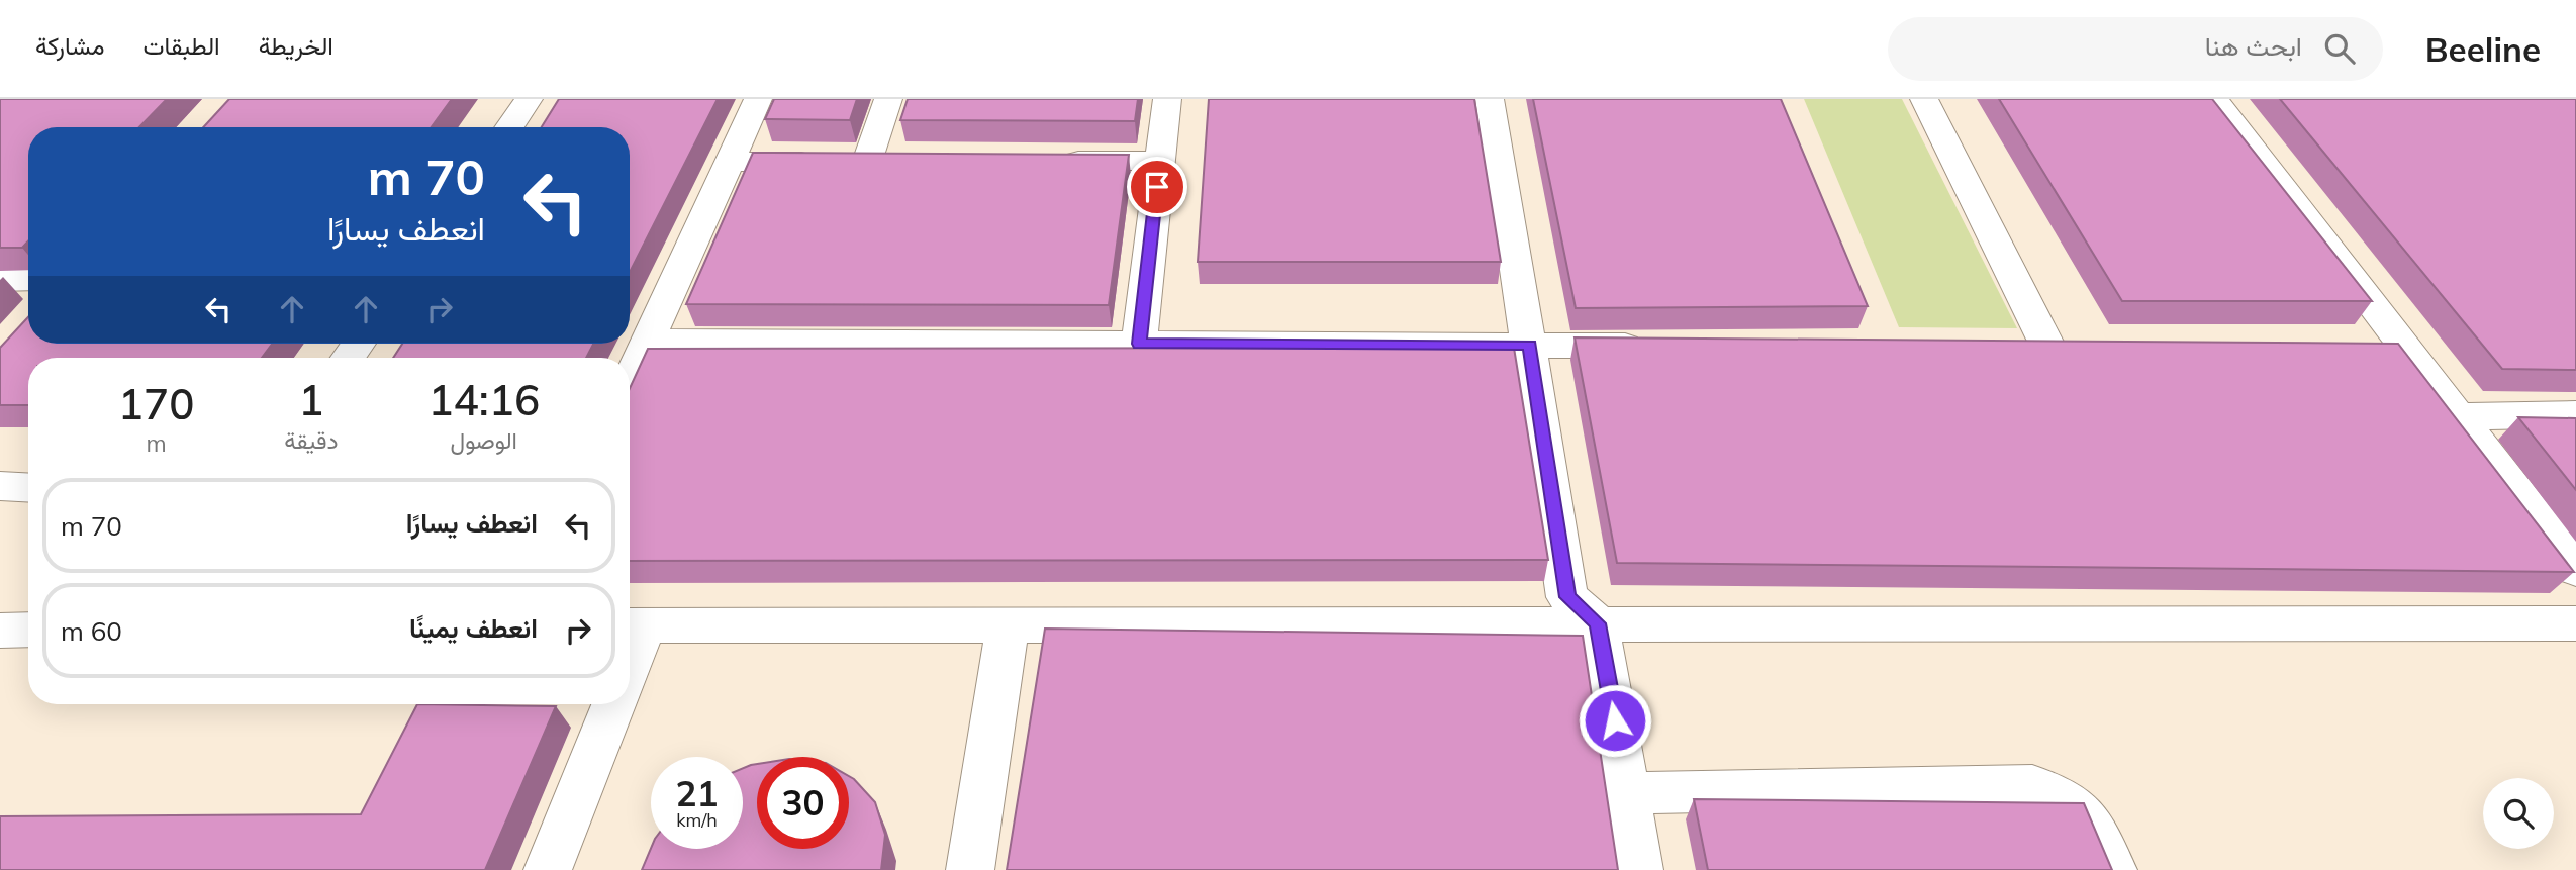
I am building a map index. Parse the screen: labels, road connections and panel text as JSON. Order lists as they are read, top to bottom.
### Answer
{
  "page": {
    "header": "Beeline",
    "search": "ابحث هنا",
    "nav": ["الخريطة", "الطبقات", "مشاركة"],
    "turn": ["70 m", "انعطف يسارًا"],
    "eta": [
      "14:16",
      "الوصول",
      "1",
      "دقيقة",
      "170",
      "m"
    ],
    "list": [
      {
        "name": "انعطف يسارًا",
        "value": "70 m"
      },
      {
        "name": "انعطف يمينًا",
        "value": "60 m"
      }
    ],
    "speed": "21 km/h",
    "limit": "30"
  }
}
